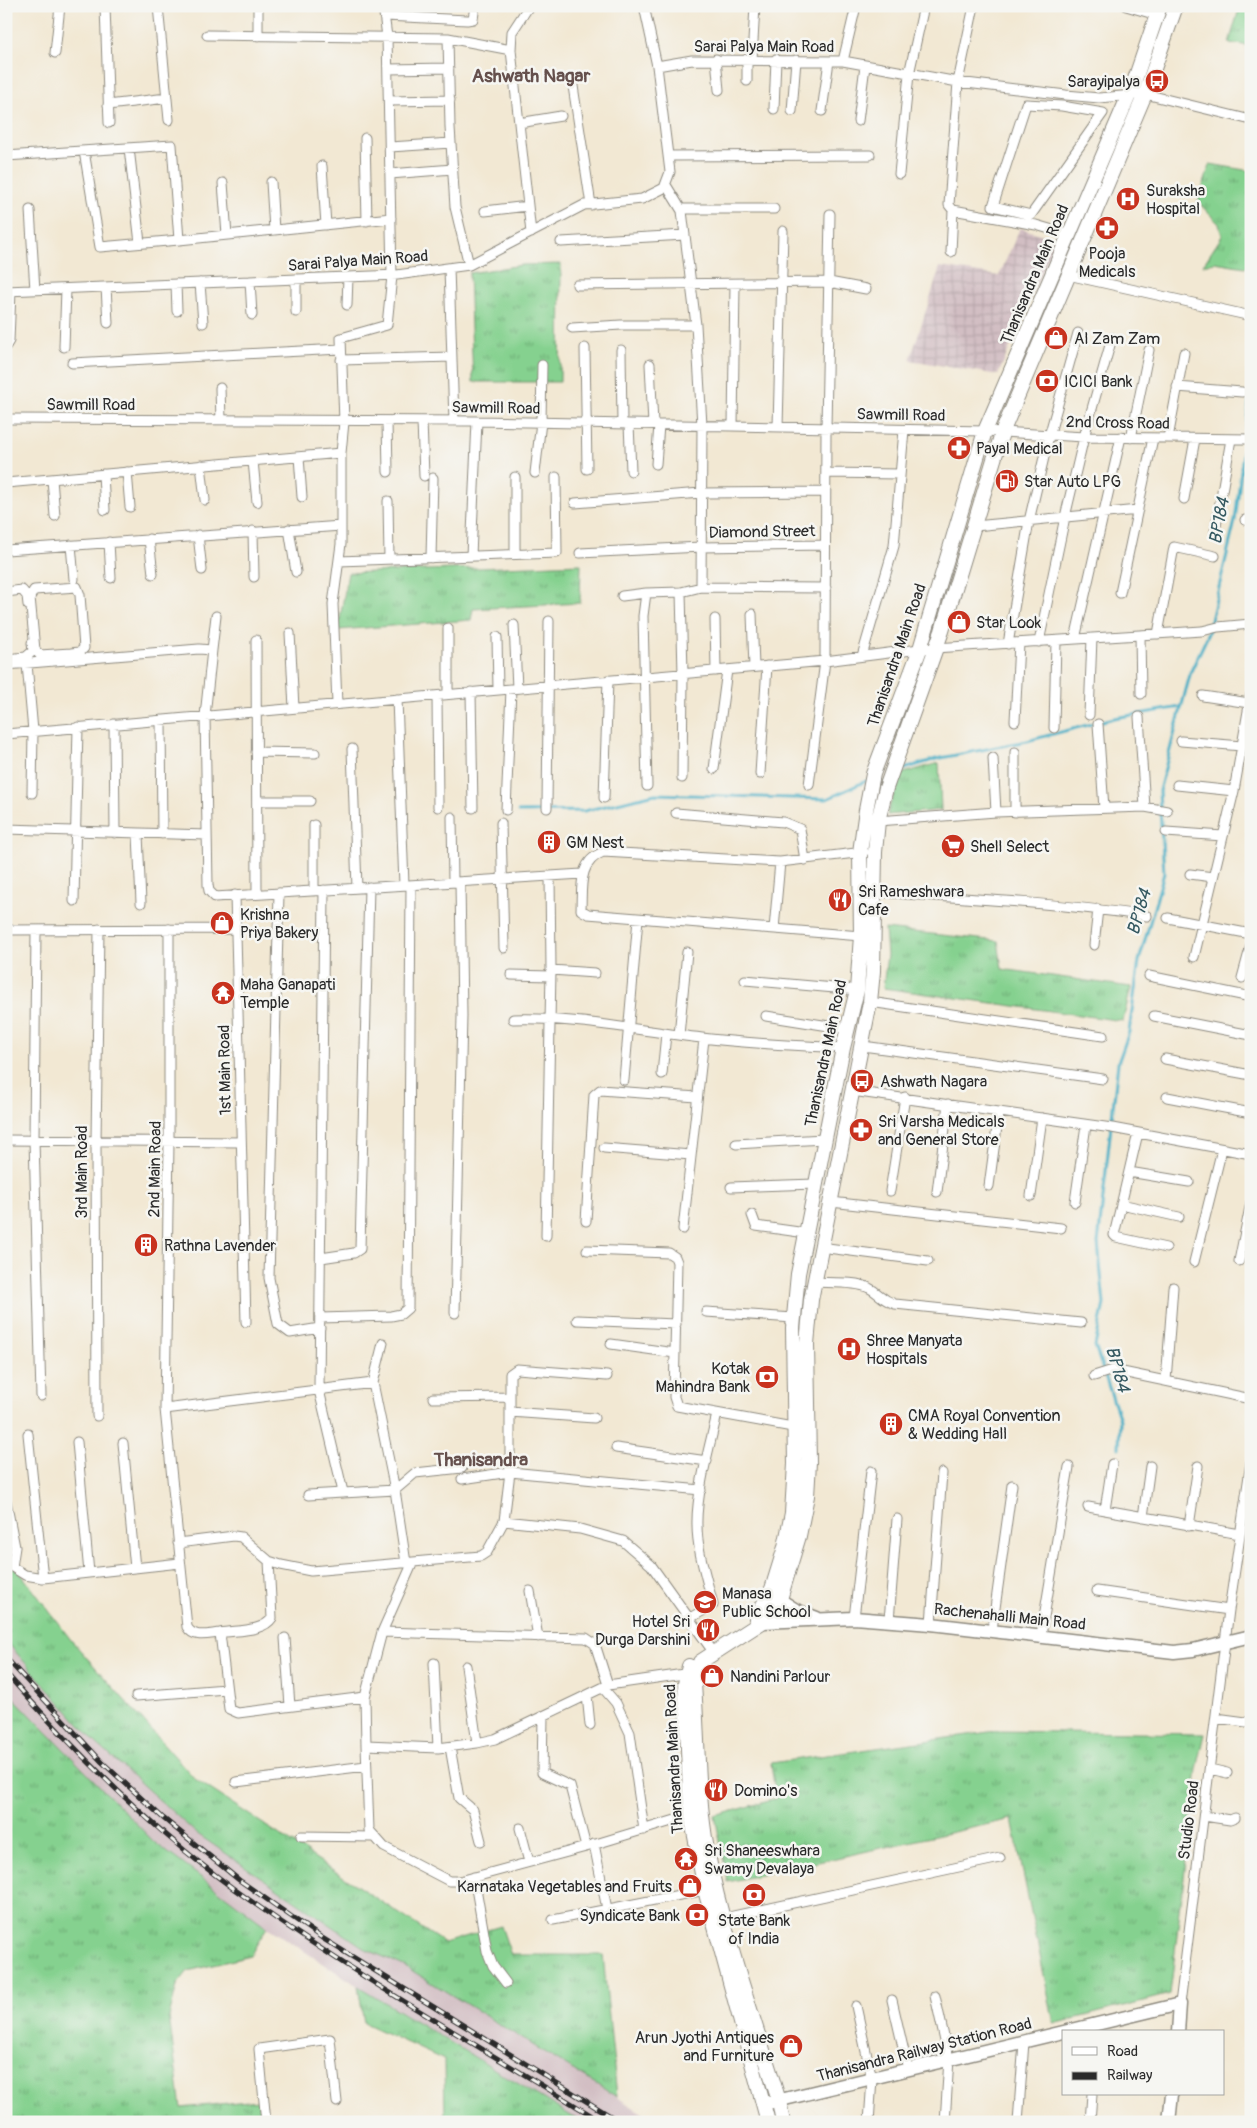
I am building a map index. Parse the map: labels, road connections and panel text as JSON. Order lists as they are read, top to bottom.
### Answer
{
  "streets": {
    "main road": ["Thanisandra Main Road"],
    "street": [
      "Sarai Palya Main Road",
      "Sawmill Road",
      "2nd Cross Road",
      "Diamond Street",
      "1st Main Road",
      "2nd Main Road",
      "3rd Main Road",
      "Rachenahalli Main Road",
      "Studio Road",
      "Thanisandra Railway Station Road"
    ]
  },
  "crossings": [
    ["Sarai Palya Main Road", "Thanisandra Main Road"],
    ["Thanisandra Main Road", "Sawmill Road"],
    ["Thanisandra Main Road", "2nd Cross Road"],
    ["Thanisandra Main Road", "Rachenahalli Main Road"],
    ["Thanisandra Main Road", "Thanisandra Railway Station Road"],
    ["Sawmill Road", "2nd Cross Road"],
    ["Rachenahalli Main Road", "Studio Road"],
    ["Studio Road", "Thanisandra Railway Station Road"]
  ],
  "districts": ["Ashwath Nagar", "Thanisandra"],
  "water": ["BP184"],
  "places": {
    "bus stop": ["Sarayipalya", "Ashwath Nagara"],
    "hospital": ["Suraksha Hospital", "Shree Manyata Hospitals"],
    "pharmacy": ["Pooja Medicals", "Payal Medical", "Sri Varsha Medicals and General Store"],
    "shop": [
      "Al Zam Zam",
      "Star Look",
      "Krishna Priya Bakery",
      "Nandini Parlour",
      "Karnataka Vegetables and Fruits",
      "Arun Jyothi Antiques and Furniture"
    ],
    "bank": [
      "ICICI Bank",
      "Kotak Mahindra Bank",
      "State Bank of India",
      "Syndicate Bank"
    ],
    "fuel station": ["Star Auto LPG"],
    "building": ["GM Nest", "Rathna Lavender", "CMA Royal Convention & Wedding Hall"],
    "supermarket": ["Shell Select"],
    "restaurant": ["Sri Rameshwara Cafe", "Hotel Sri Durga Darshini", "Domino's"],
    "temple": ["Maha Ganapati Temple", "Sri Shaneeswhara Swamy Devalaya"],
    "school or university": ["Manasa Public School"]
  },
  "legend": ["Road", "Railway"]
}
